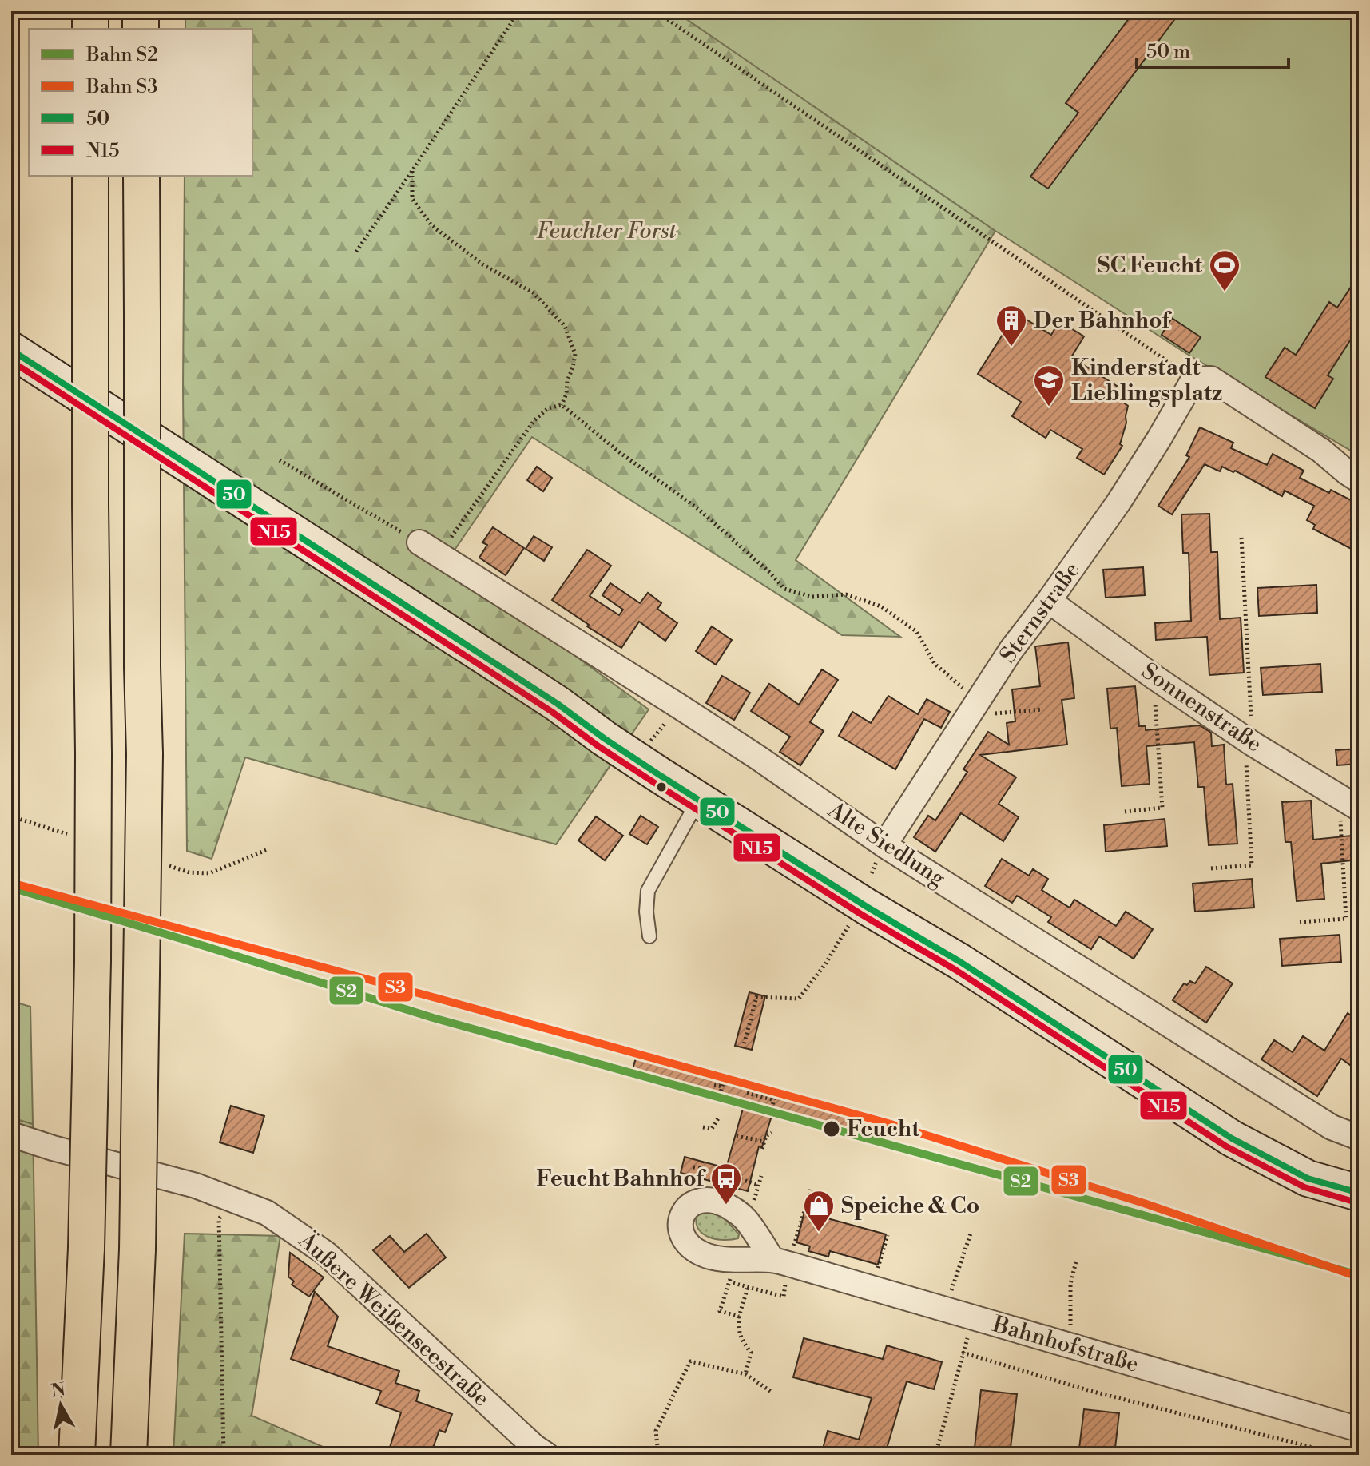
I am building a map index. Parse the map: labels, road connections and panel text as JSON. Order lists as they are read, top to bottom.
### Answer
{
  "streets": {
    "street": [
      "Sternstraße",
      "Sonnenstraße",
      "Alte Siedlung",
      "Äußere Weißenseestraße",
      "Bahnhofstraße"
    ]
  },
  "crossings": [
    ["Sternstraße", "Sonnenstraße"],
    ["Sternstraße", "Alte Siedlung"]
  ],
  "parks": ["Feuchter Forst"],
  "places": {
    "sports": ["SC Feucht"],
    "building": ["Der Bahnhof"],
    "school or university": ["Kinderstadt Lieblingsplatz"],
    "other": ["Feucht"],
    "bus stop": ["Feucht Bahnhof"],
    "shop": ["Speiche & Co"]
  },
  "lines": [
    "transit line 50",
    "transit line N15",
    "rail line S3",
    "rail line S2"
  ],
  "legend": [
    "Bahn S2",
    "Bahn S3",
    "50",
    "N15"
  ],
  "scale_bar": "50 m",
  "north": "top"
}
